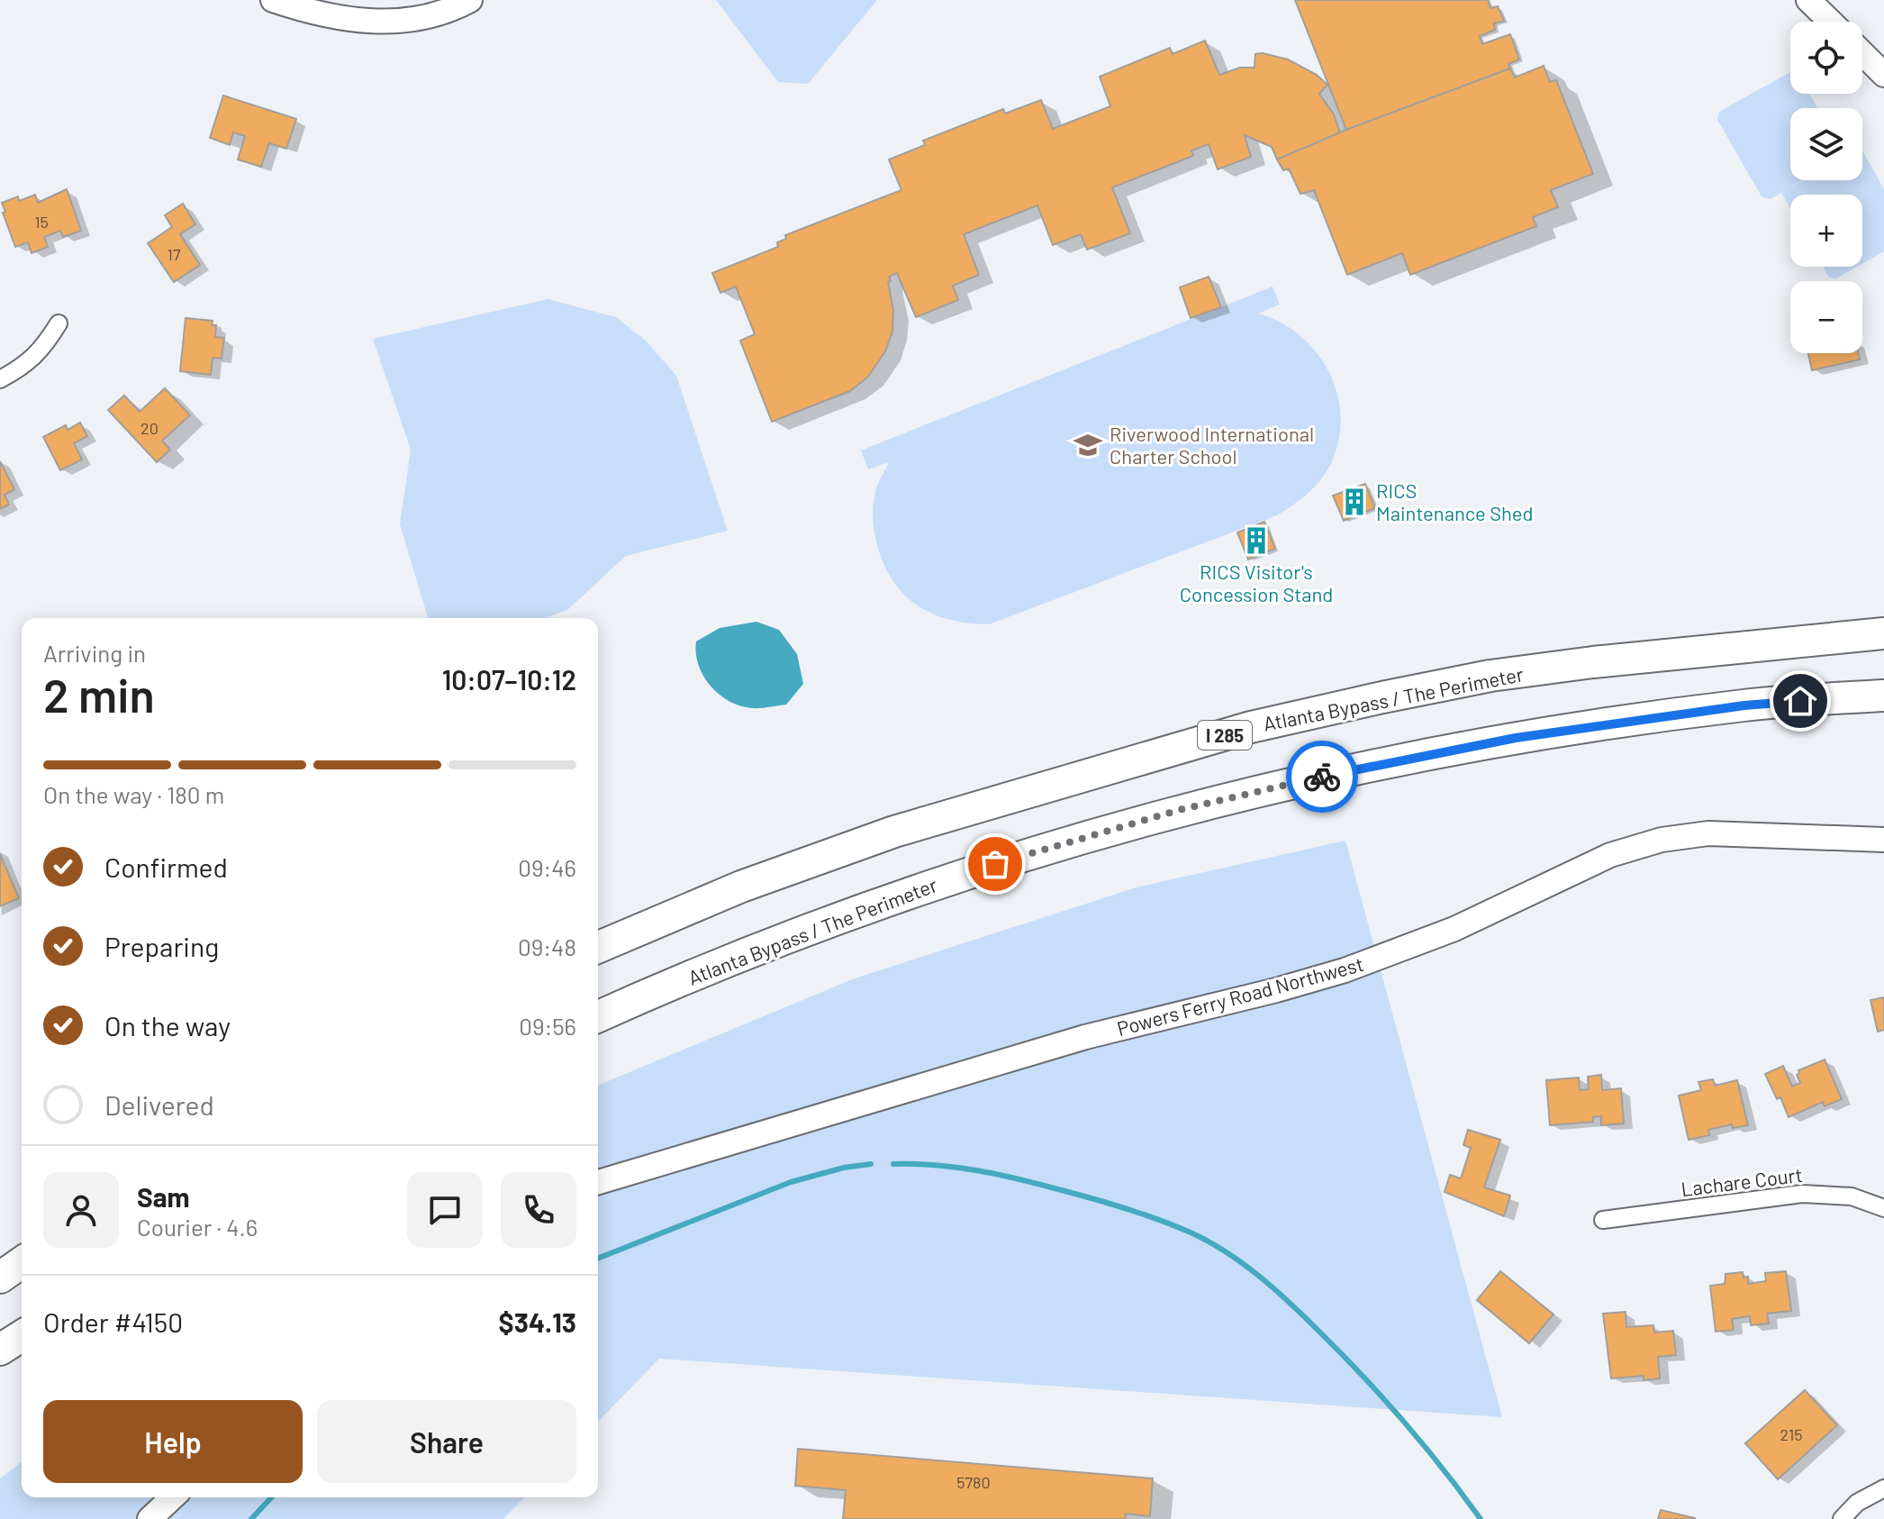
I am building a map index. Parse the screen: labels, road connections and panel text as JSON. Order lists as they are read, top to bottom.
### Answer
{
  "streets": {
    "highway": ["Atlanta Bypass / The Perimeter", "I 285"],
    "street": ["Powers Ferry Road Northwest", "Lachare Court"]
  },
  "places": {
    "school or university": ["Riverwood International Charter School"],
    "building": ["RICS Maintenance Shed", "RICS Visitor's Concession Stand"]
  },
  "house_numbers": [
    "15",
    "17",
    "20",
    "215",
    "5780"
  ],
  "page": {
    "map_buttons": ["+", "−"],
    "heading": ["2 min", "Arriving in", "10:07–10:12"],
    "panel": [
      "Sam",
      "Courier · 4.6",
      "Order #4150",
      "$34.13"
    ],
    "bar": "On the way · 180 m",
    "list": [
      ["Confirmed", "09:46"],
      ["Preparing", "09:48"],
      ["On the way", "09:56"],
      "Delivered"
    ],
    "buttons": ["Help", "Share"]
  }
}
